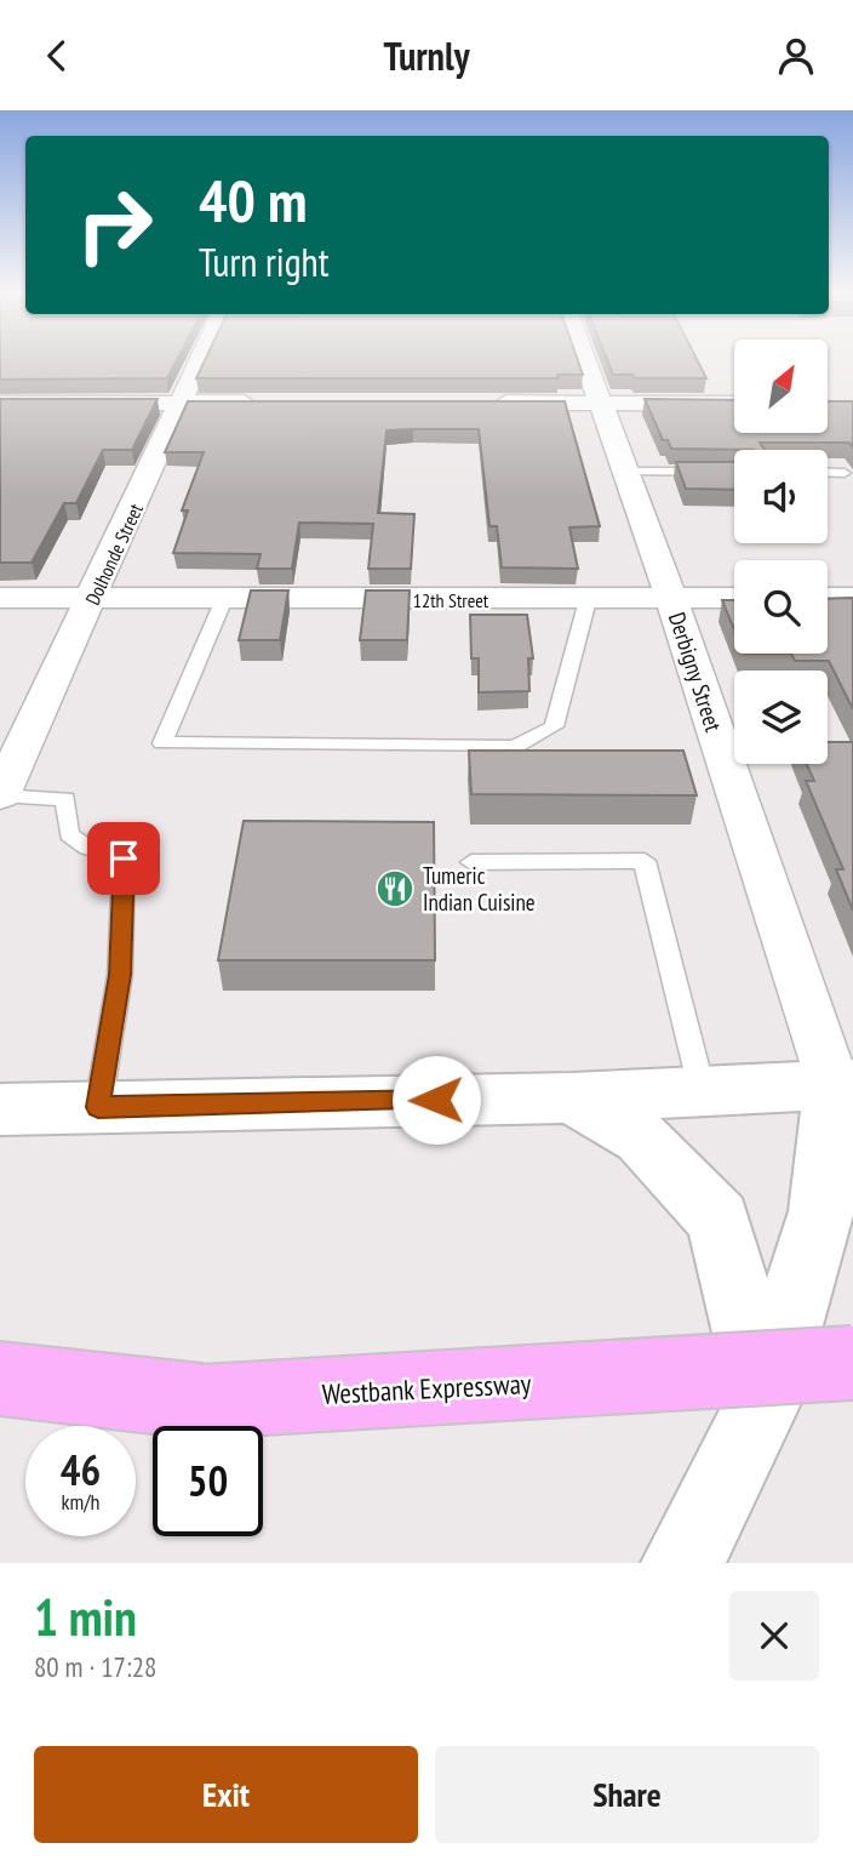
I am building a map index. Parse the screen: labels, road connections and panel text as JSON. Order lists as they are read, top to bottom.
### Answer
{
  "streets": {
    "highway": ["Westbank Expressway"],
    "street": ["Dolhonde Street", "12th Street", "Derbigny Street"]
  },
  "crossings": [
    ["Dolhonde Street", "12th Street"],
    ["12th Street", "Derbigny Street"]
  ],
  "places": {
    "restaurant": ["Tumeric Indian Cuisine"]
  },
  "north": "top right",
  "page": {
    "header": "Turnly",
    "turn": ["40 m", "Turn right"],
    "speed": "46 km/h",
    "limit": "50",
    "heading": ["1 min", "80 m · 17:28"],
    "buttons": ["Exit", "Share"]
  }
}
